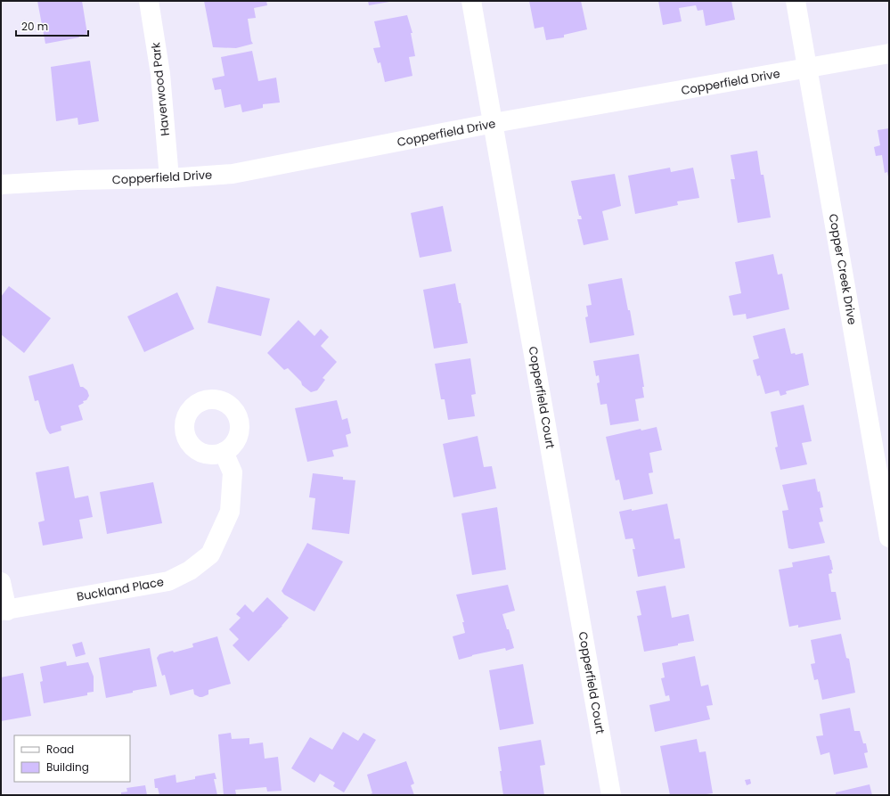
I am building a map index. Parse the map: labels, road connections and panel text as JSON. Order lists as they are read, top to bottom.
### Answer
{
  "streets": {
    "street": [
      "Copperfield Drive",
      "Haverwood Park",
      "Copper Creek Drive",
      "Copperfield Court",
      "Buckland Place"
    ]
  },
  "crossings": [
    ["Copperfield Drive", "Haverwood Park"],
    ["Copperfield Drive", "Copper Creek Drive"],
    ["Copperfield Drive", "Copperfield Court"]
  ],
  "legend": ["Road", "Building"],
  "scale_bar": "20 m"
}
